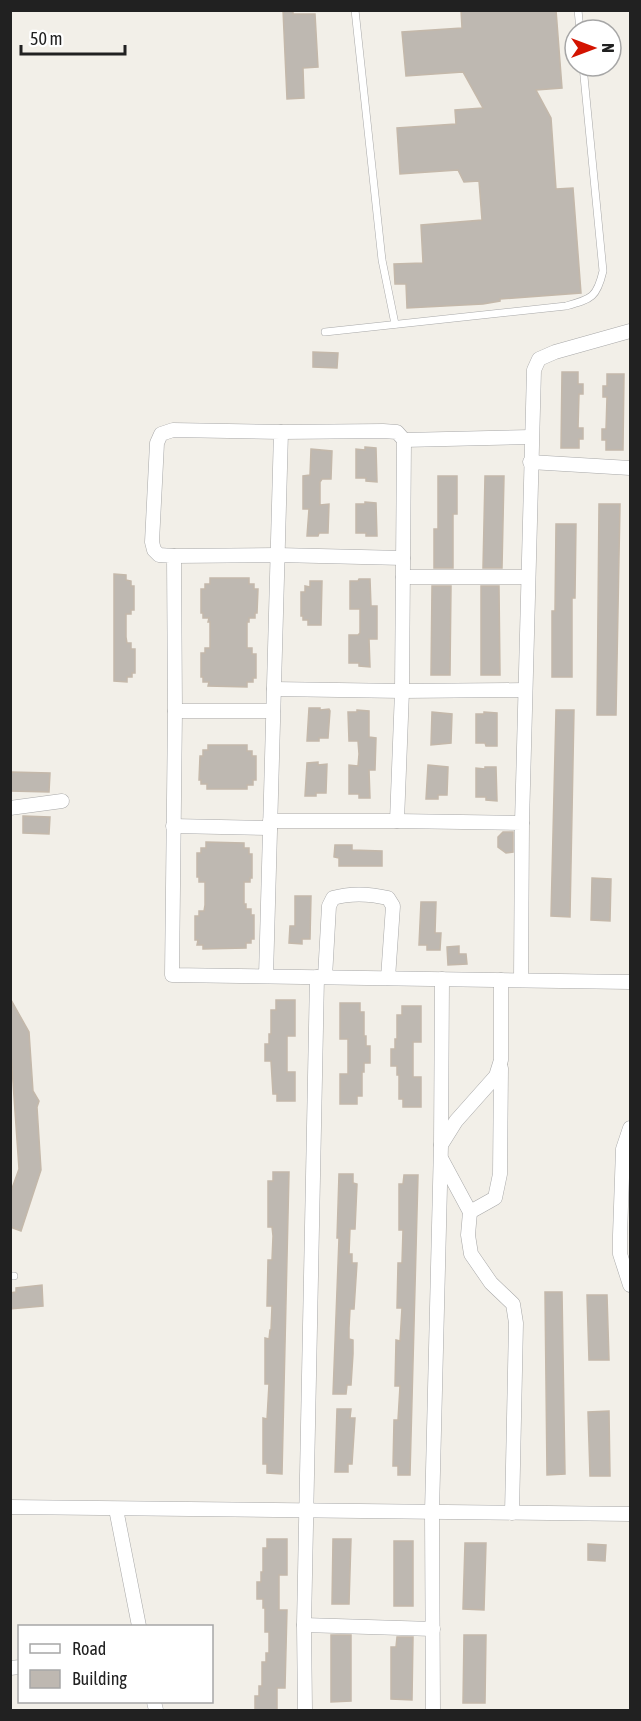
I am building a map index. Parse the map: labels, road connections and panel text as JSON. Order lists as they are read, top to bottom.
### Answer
{
  "legend": ["Road", "Building"],
  "scale_bar": "50 m",
  "north": "right"
}
